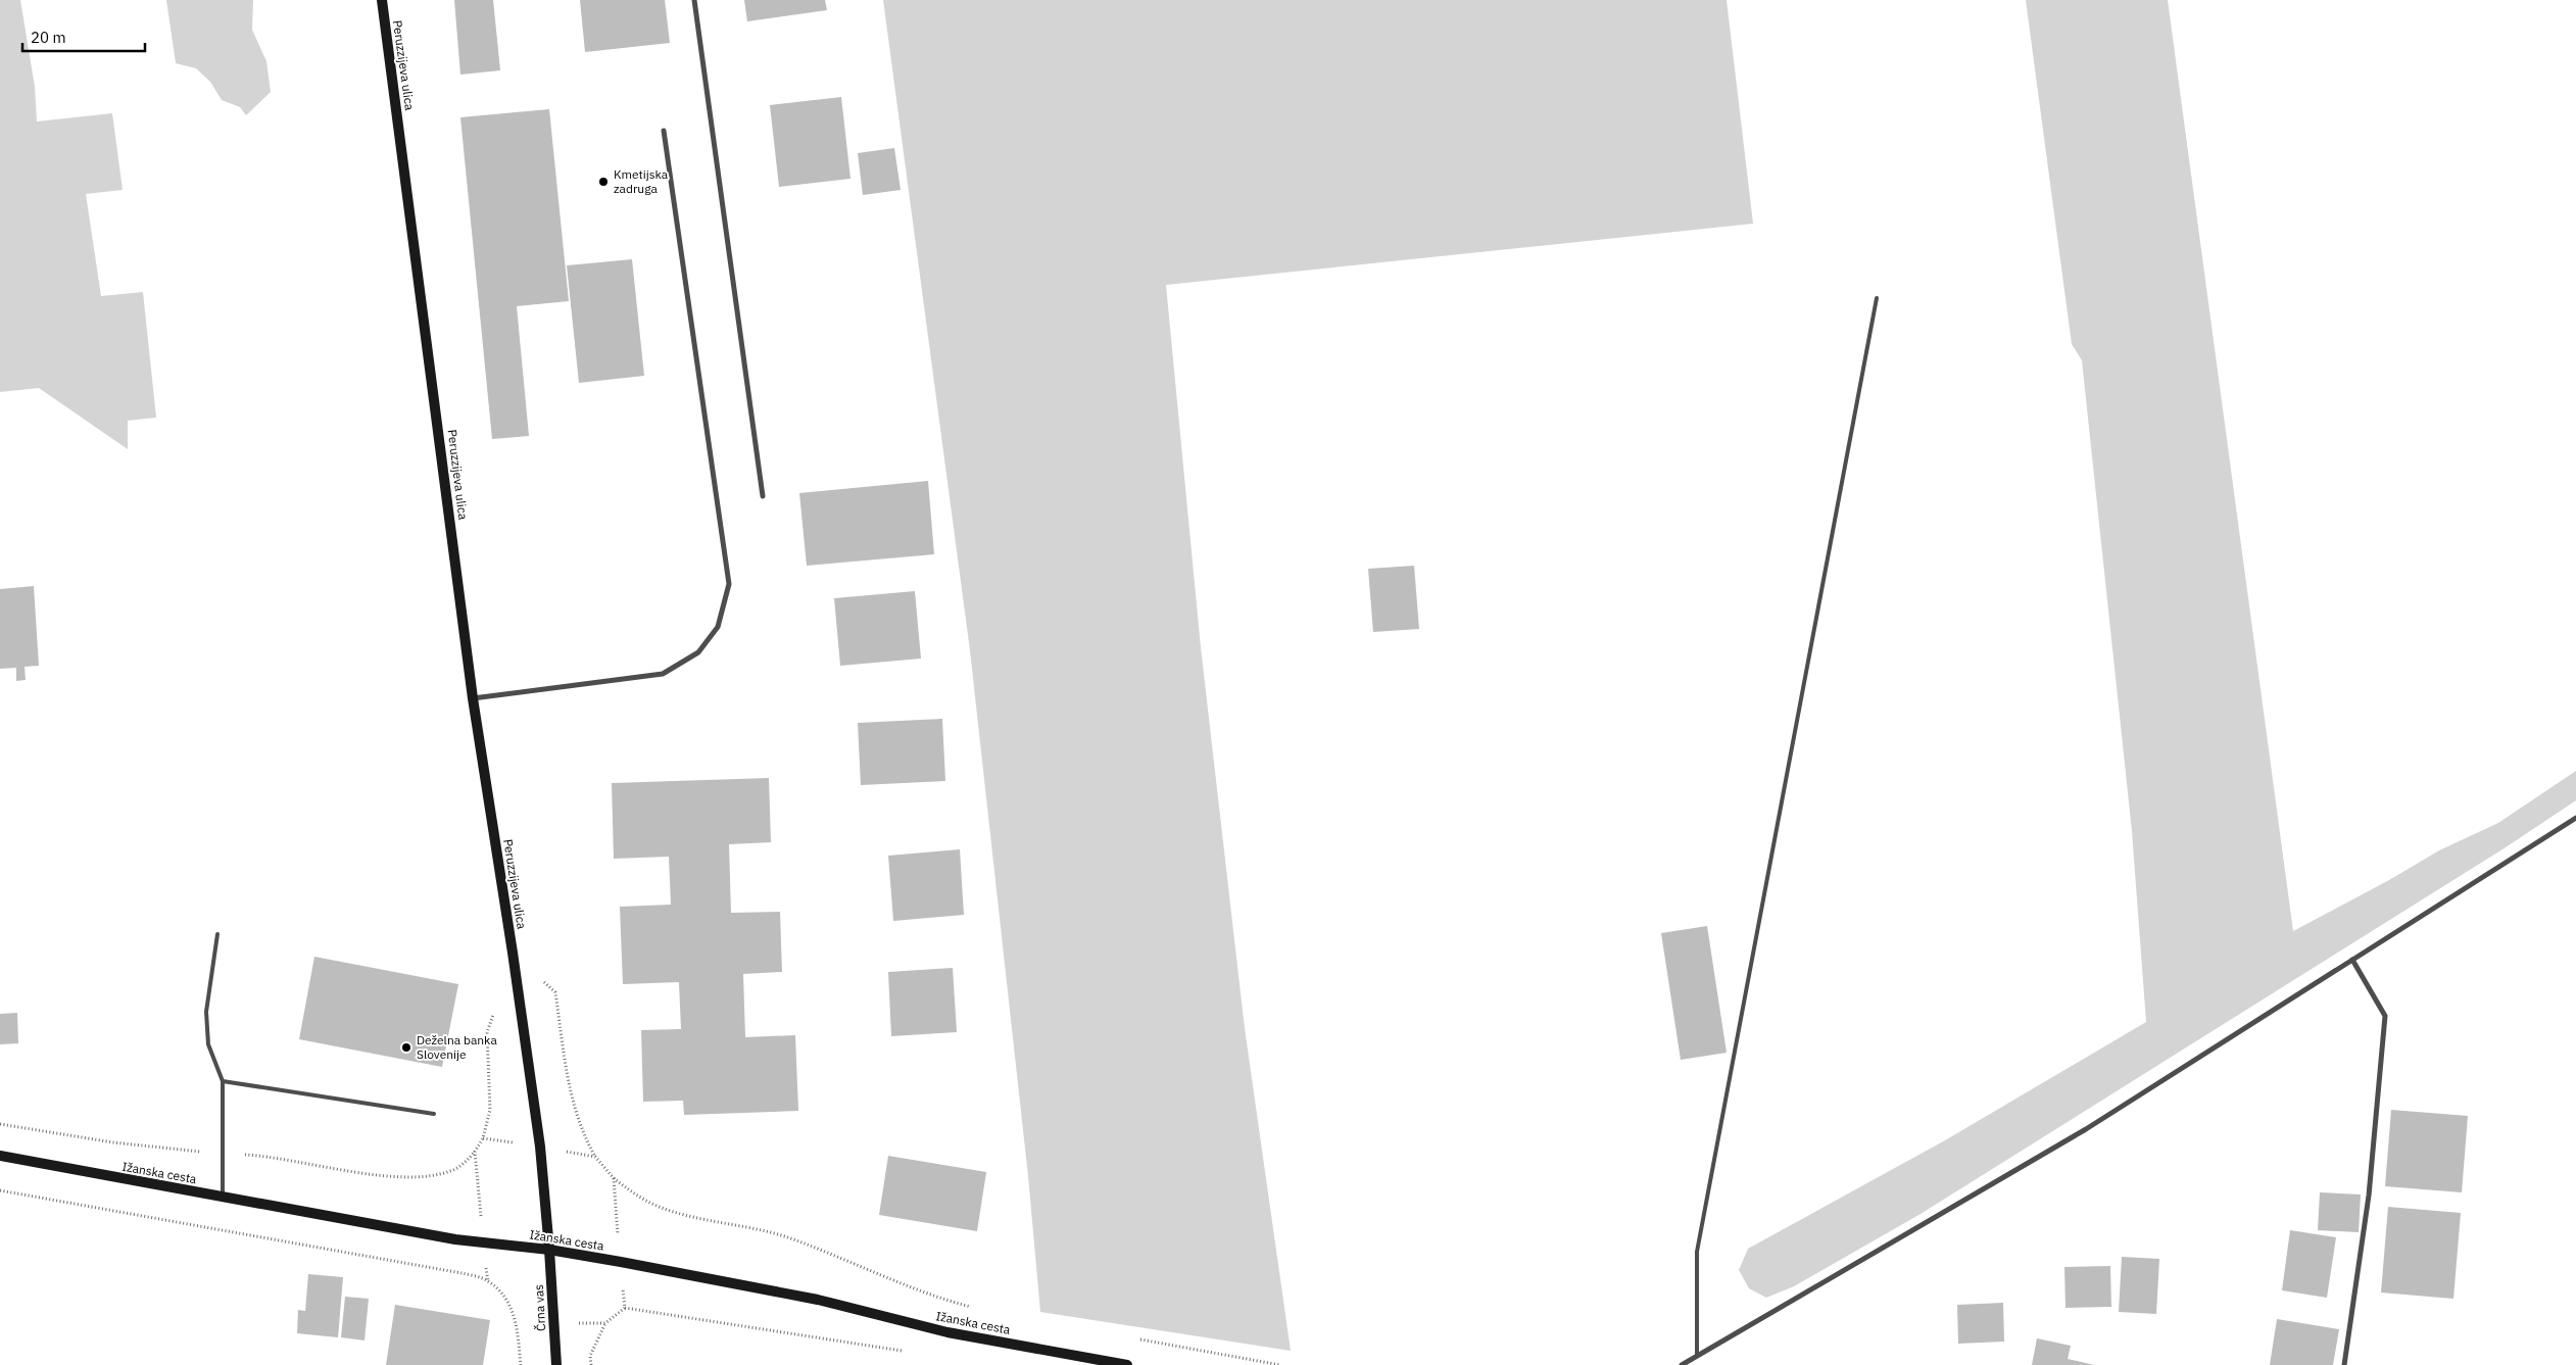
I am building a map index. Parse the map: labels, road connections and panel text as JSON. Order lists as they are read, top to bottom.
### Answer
{
  "streets": {
    "street": ["Peruzzijeva ulica", "Ižanska cesta", "Črna vas"]
  },
  "crossings": [
    ["Peruzzijeva ulica", "Ižanska cesta"],
    ["Peruzzijeva ulica", "Črna vas"],
    ["Ižanska cesta", "Črna vas"]
  ],
  "places": ["Kmetijska zadruga", "Deželna banka Slovenije"],
  "scale_bar": "20 m"
}
